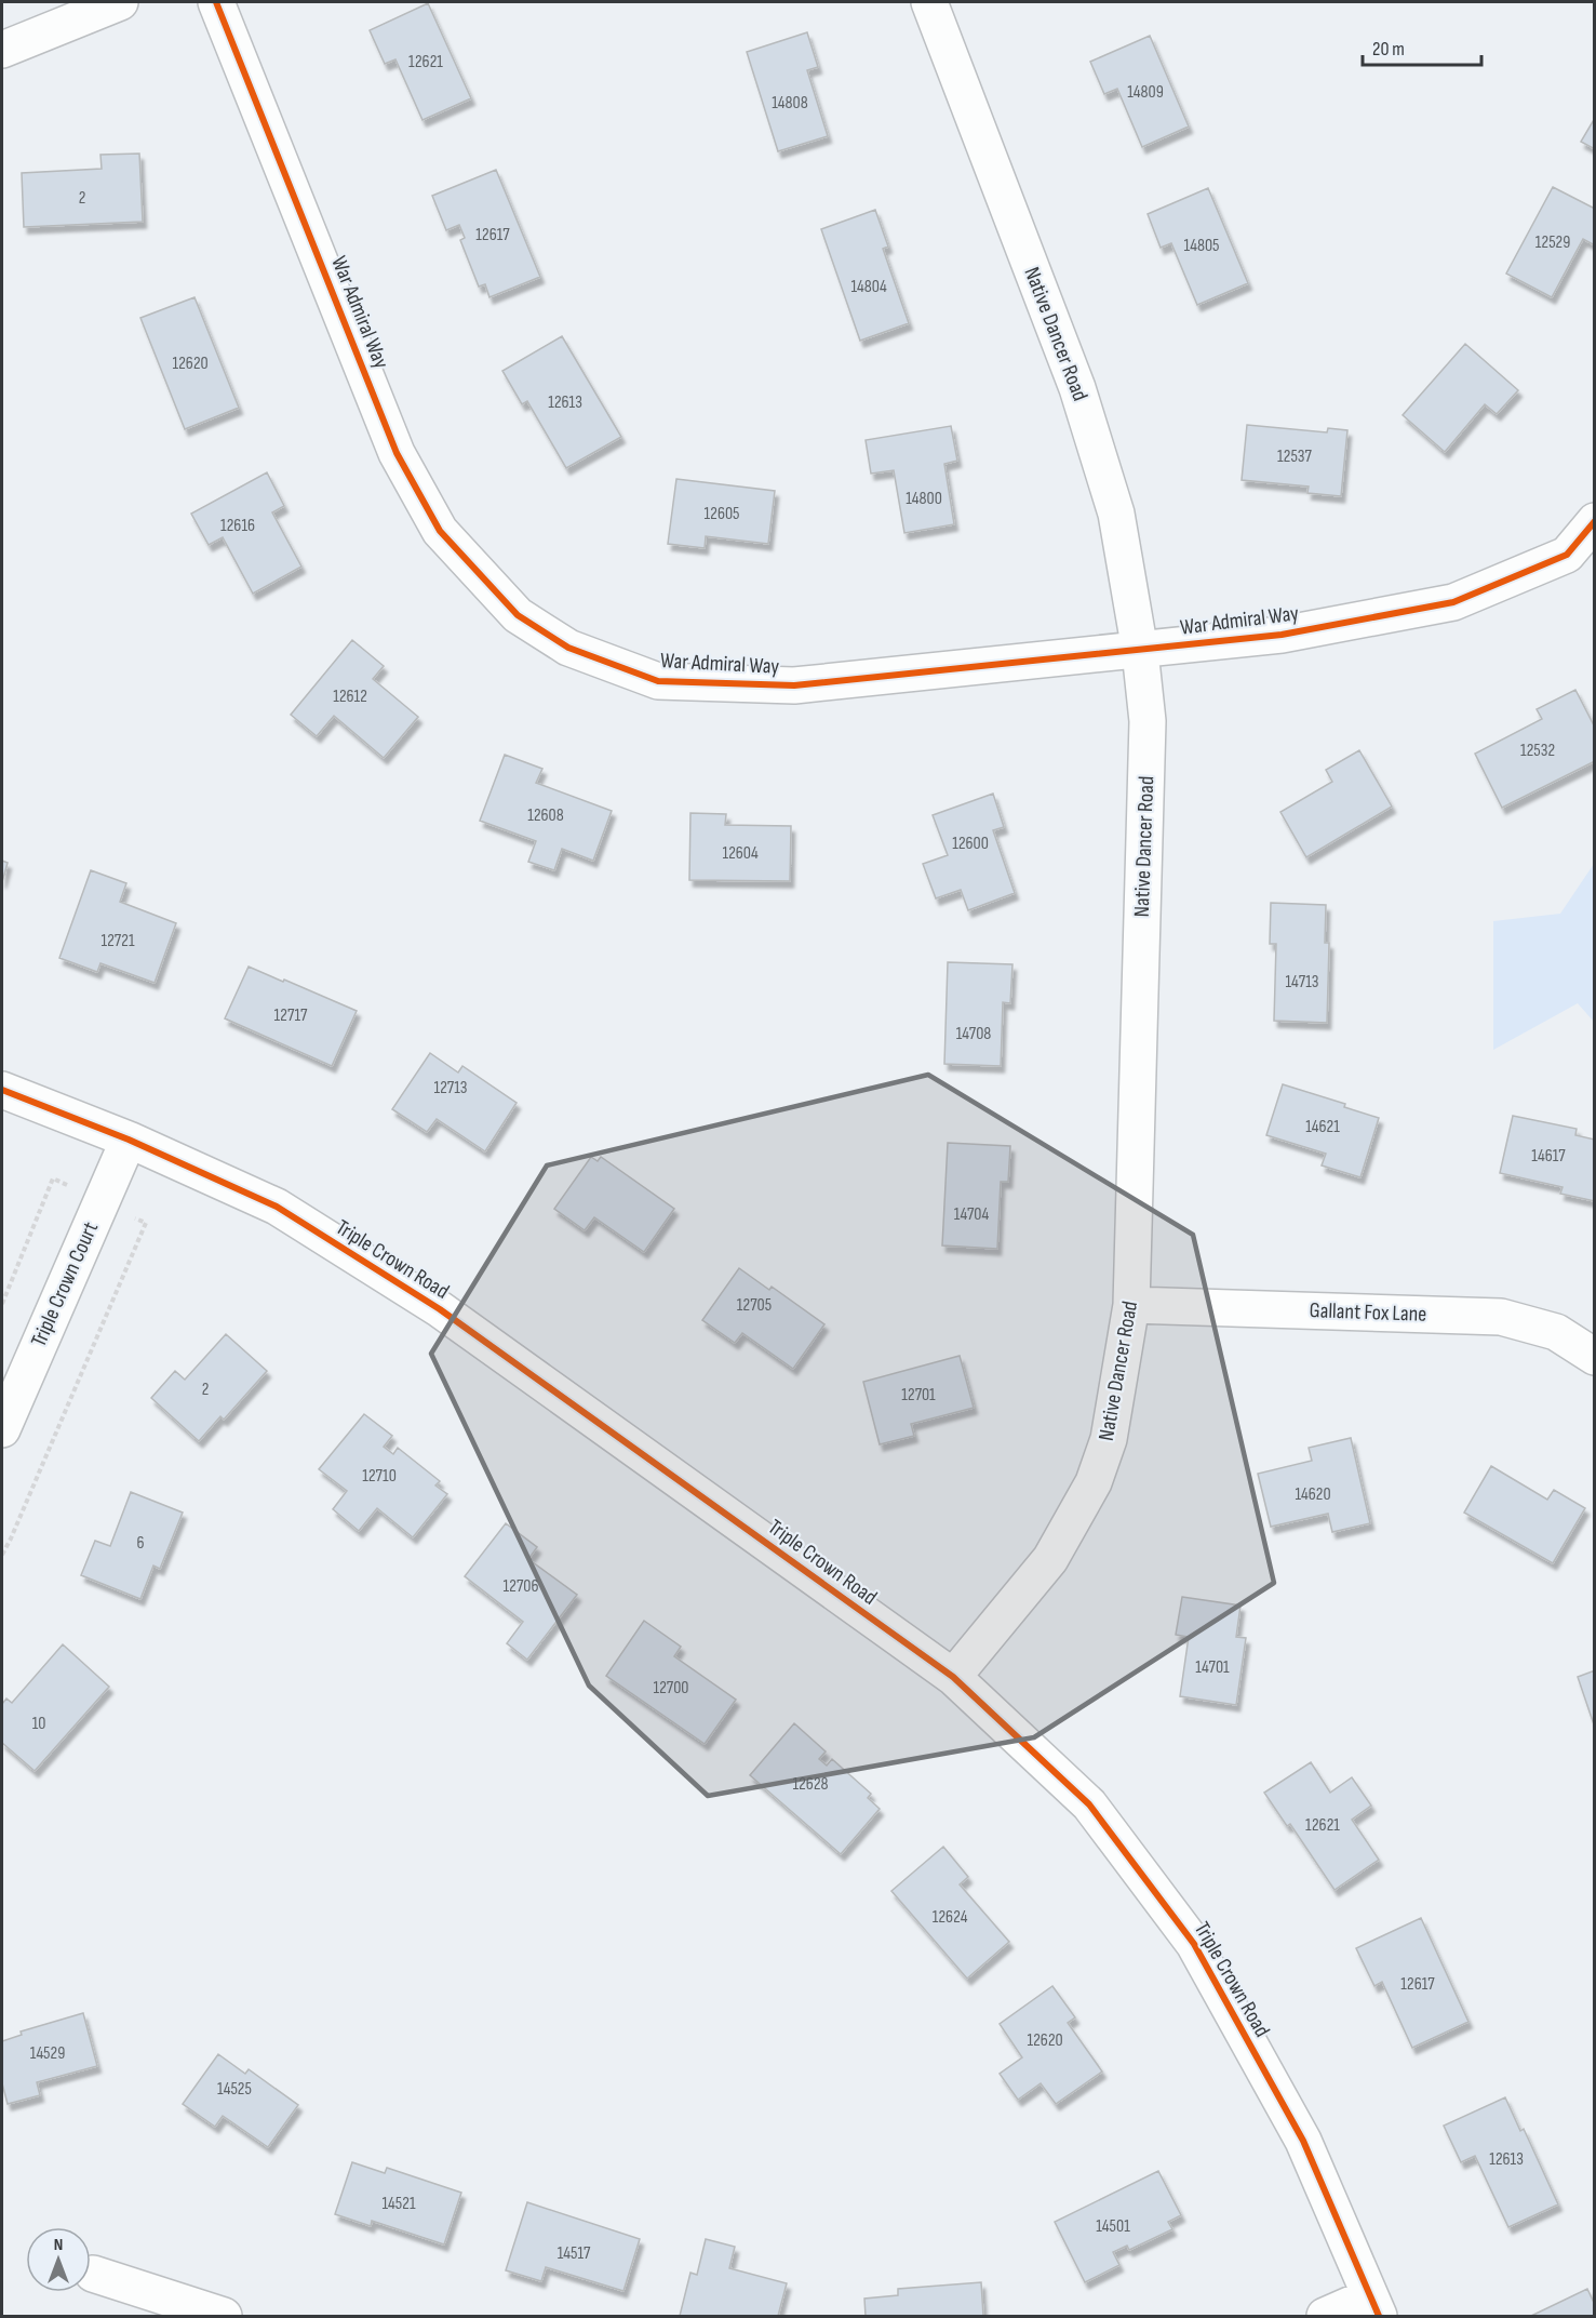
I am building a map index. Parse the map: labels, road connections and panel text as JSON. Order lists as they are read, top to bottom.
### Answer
{
  "streets": {
    "street": [
      "War Admiral Way",
      "Native Dancer Road",
      "Triple Crown Road",
      "Triple Crown Court",
      "Gallant Fox Lane"
    ]
  },
  "crossings": [
    ["War Admiral Way", "Native Dancer Road"],
    ["Native Dancer Road", "Triple Crown Road"],
    ["Native Dancer Road", "Gallant Fox Lane"],
    ["Triple Crown Road", "Triple Crown Court"]
  ],
  "house_numbers": [
    "12621",
    "14809",
    "14808",
    "2",
    "12617",
    "12529",
    "14805",
    "14804",
    "12620",
    "12613",
    "12537",
    "14800",
    "12605",
    "12616",
    "12612",
    "12532",
    "12608",
    "12600",
    "12604",
    "12721",
    "14713",
    "12717",
    "14708",
    "12713",
    "14621",
    "14617",
    "14704",
    "12705",
    "2",
    "12701",
    "12710",
    "14620",
    "6",
    "12706",
    "14701",
    "12700",
    "10",
    "12628",
    "12621",
    "12624",
    "12617",
    "12620",
    "14529",
    "14525",
    "12613",
    "14521",
    "14501",
    "14517"
  ],
  "scale_bar": "20 m",
  "north": "top"
}
